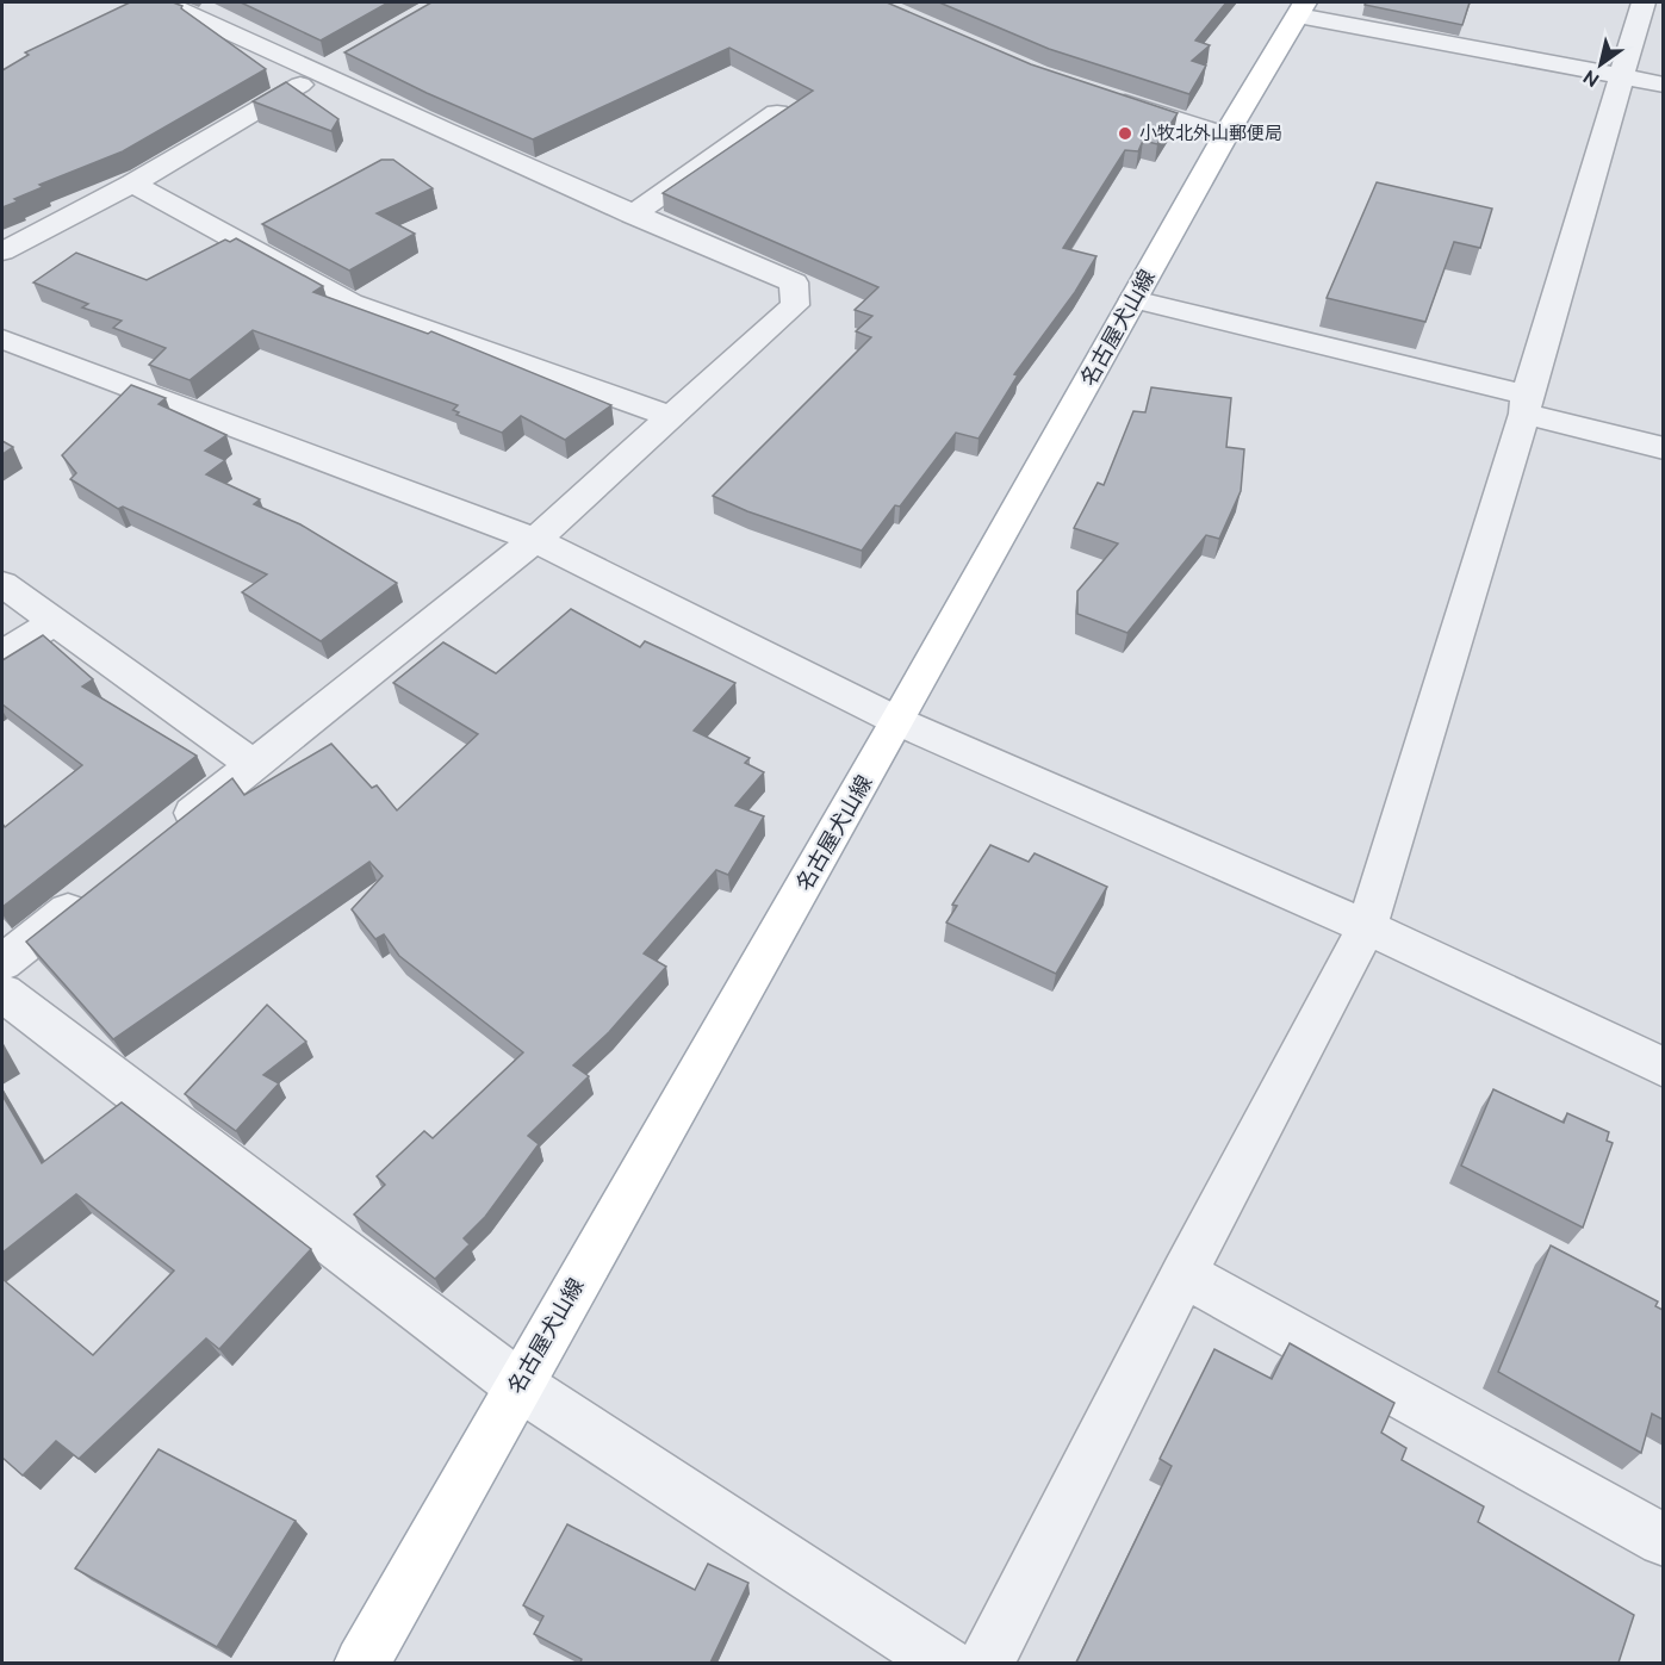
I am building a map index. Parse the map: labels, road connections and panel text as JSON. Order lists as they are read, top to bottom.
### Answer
{
  "streets": {
    "main road": ["名古屋犬山線"]
  },
  "places": ["小牧北外山郵便局"],
  "north": "bottom left"
}
